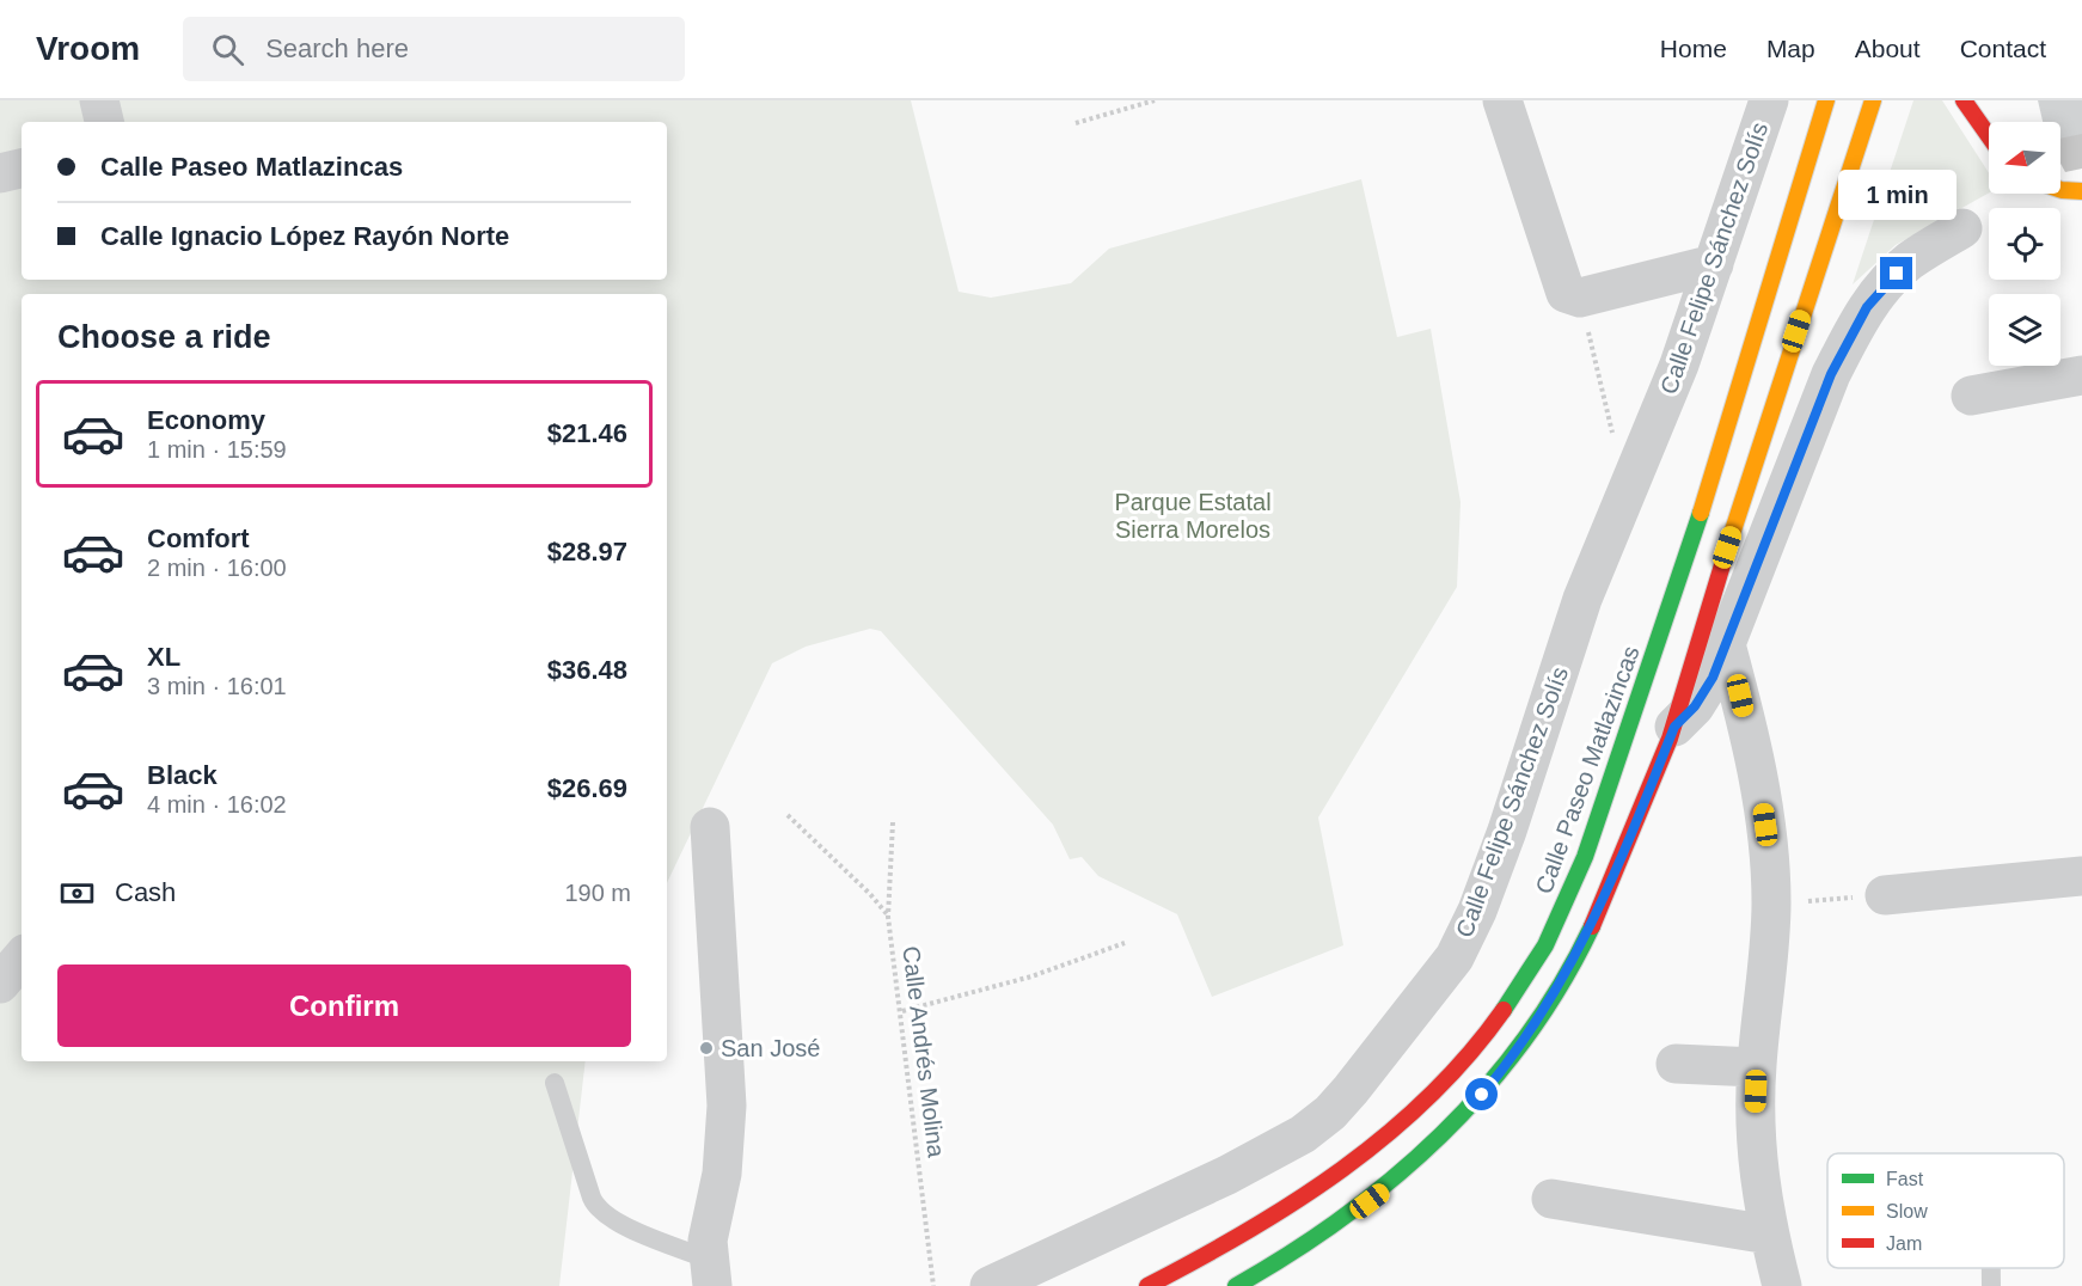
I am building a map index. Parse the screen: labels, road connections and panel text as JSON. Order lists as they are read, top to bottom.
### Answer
{
  "streets": {
    "main road": ["Calle Paseo Matlazincas"],
    "street": ["Calle Felipe Sánchez Solís"],
    "path": ["Calle Andrés Molina"]
  },
  "parks": ["Parque Estatal Sierra Morelos"],
  "places": ["San José"],
  "legend": ["Fast", "Slow", "Jam"],
  "north": "left",
  "page": {
    "header": "Vroom",
    "search": "Search here",
    "nav": [
      "Home",
      "Map",
      "About",
      "Contact"
    ],
    "banner": ["Calle Paseo Matlazincas", "Calle Ignacio López Rayón Norte"],
    "bubble": "1 min",
    "heading": "Choose a ride",
    "list": [
      {
        "name": "Economy",
        "note": "1 min · 15:59",
        "value": "$21.46"
      },
      {
        "name": "Comfort",
        "note": "2 min · 16:00",
        "value": "$28.97"
      },
      {
        "name": "XL",
        "note": "3 min · 16:01",
        "value": "$36.48"
      },
      {
        "name": "Black",
        "note": "4 min · 16:02",
        "value": "$26.69"
      }
    ],
    "pay": ["Cash", "190 m"],
    "buttons": "Confirm"
  }
}
